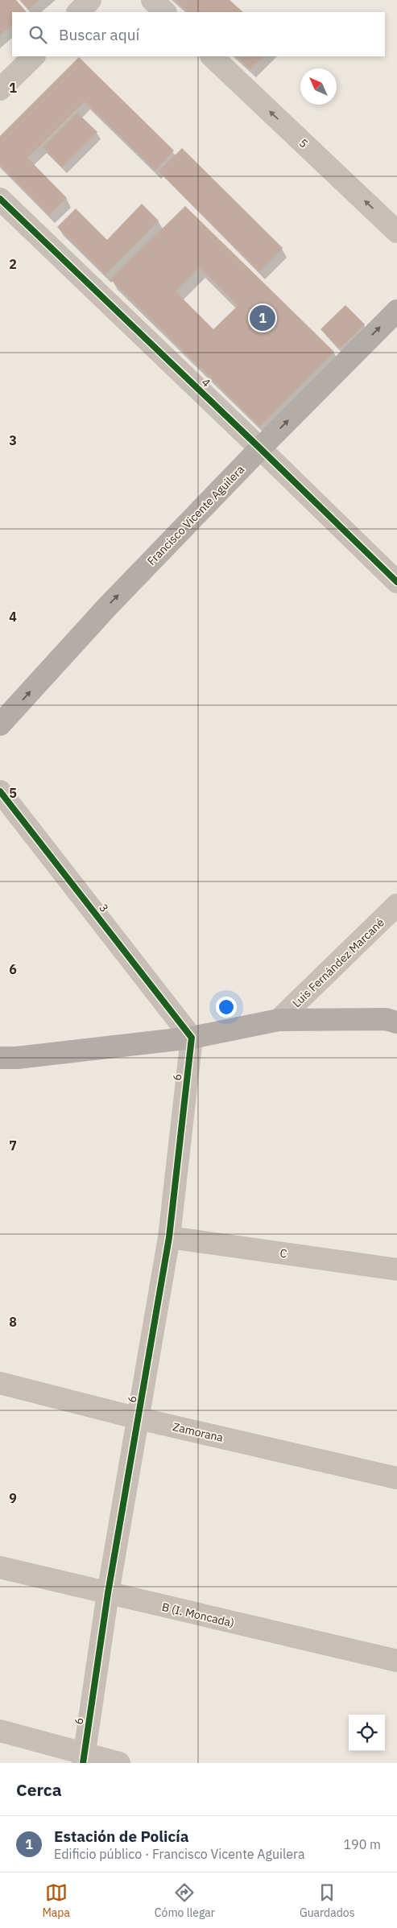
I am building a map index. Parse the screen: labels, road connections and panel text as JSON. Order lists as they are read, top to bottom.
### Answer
{
  "streets": {
    "main road": ["Francisco Vicente Aguilera"],
    "street": [
      "5",
      "4",
      "3",
      "Luis Fernández Marcané",
      "6",
      "C",
      "Zamorana",
      "B (I. Moncada)"
    ]
  },
  "crossings": [
    ["4", "Francisco Vicente Aguilera"],
    ["3", "6"],
    ["6", "C"],
    ["6", "Zamorana"],
    ["6", "B (I. Moncada)"]
  ],
  "one_way": ["5", "Francisco Vicente Aguilera"],
  "north": "top left",
  "page": {
    "search": "Buscar aquí",
    "pins": "1",
    "heading": "Cerca",
    "list": [
      {
        "mark": "1",
        "name": "Estación de Policía",
        "note": "Edificio público · Francisco Vicente Aguilera",
        "value": "190 m"
      }
    ],
    "nav": ["Mapa", "Cómo llegar", "Guardados"]
  },
  "grid": {
    "rows": [
      "1",
      "2",
      "3",
      "4",
      "5",
      "6",
      "7",
      "8",
      "9"
    ]
  }
}
